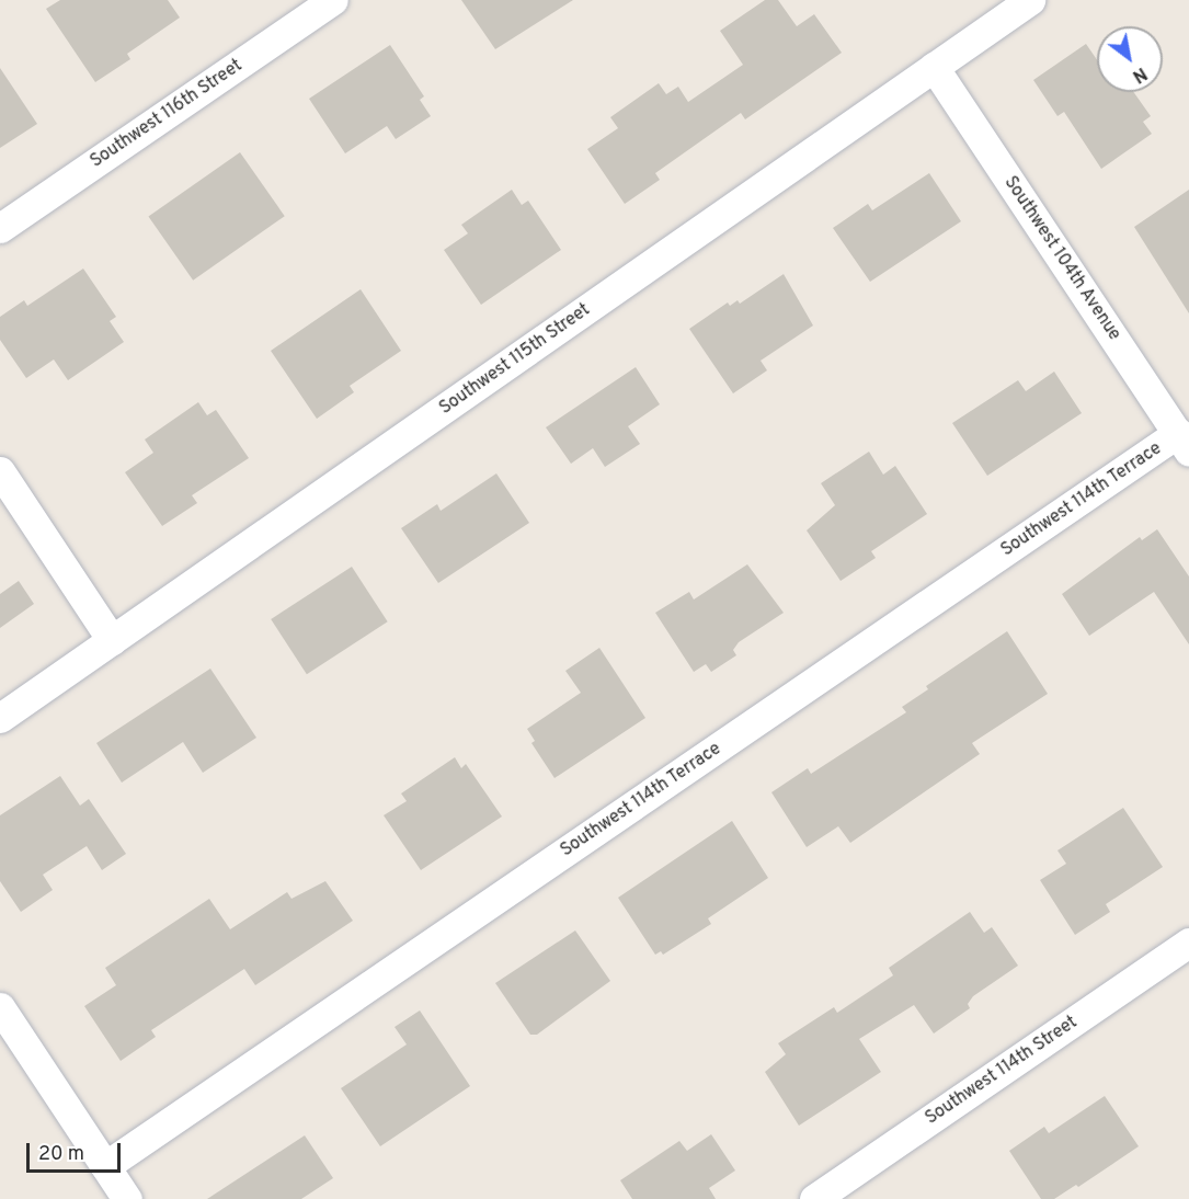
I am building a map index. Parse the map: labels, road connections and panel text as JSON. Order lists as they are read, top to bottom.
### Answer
{
  "streets": {
    "street": [
      "Southwest 116th Street",
      "Southwest 104th Avenue",
      "Southwest 115th Street",
      "Southwest 114th Terrace",
      "Southwest 114th Street"
    ]
  },
  "crossings": [
    ["Southwest 104th Avenue", "Southwest 115th Street"],
    ["Southwest 104th Avenue", "Southwest 114th Terrace"]
  ],
  "scale_bar": "20 m",
  "north": "bottom right"
}
